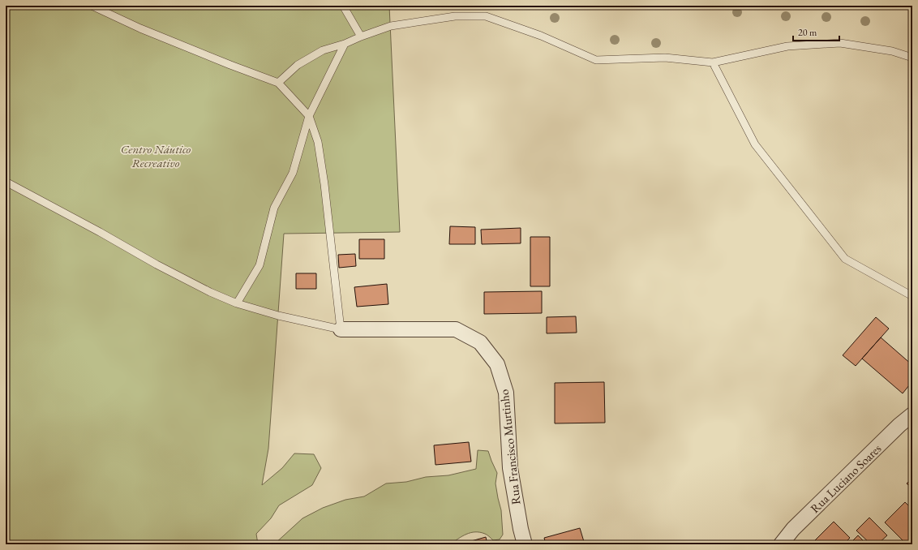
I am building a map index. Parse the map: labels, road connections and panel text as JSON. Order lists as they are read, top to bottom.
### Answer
{
  "streets": {
    "street": ["Rua Francisco Murtinho", "Rua Luciano Soares"]
  },
  "parks": ["Centro Náutico Recreativo"],
  "scale_bar": "20 m"
}
